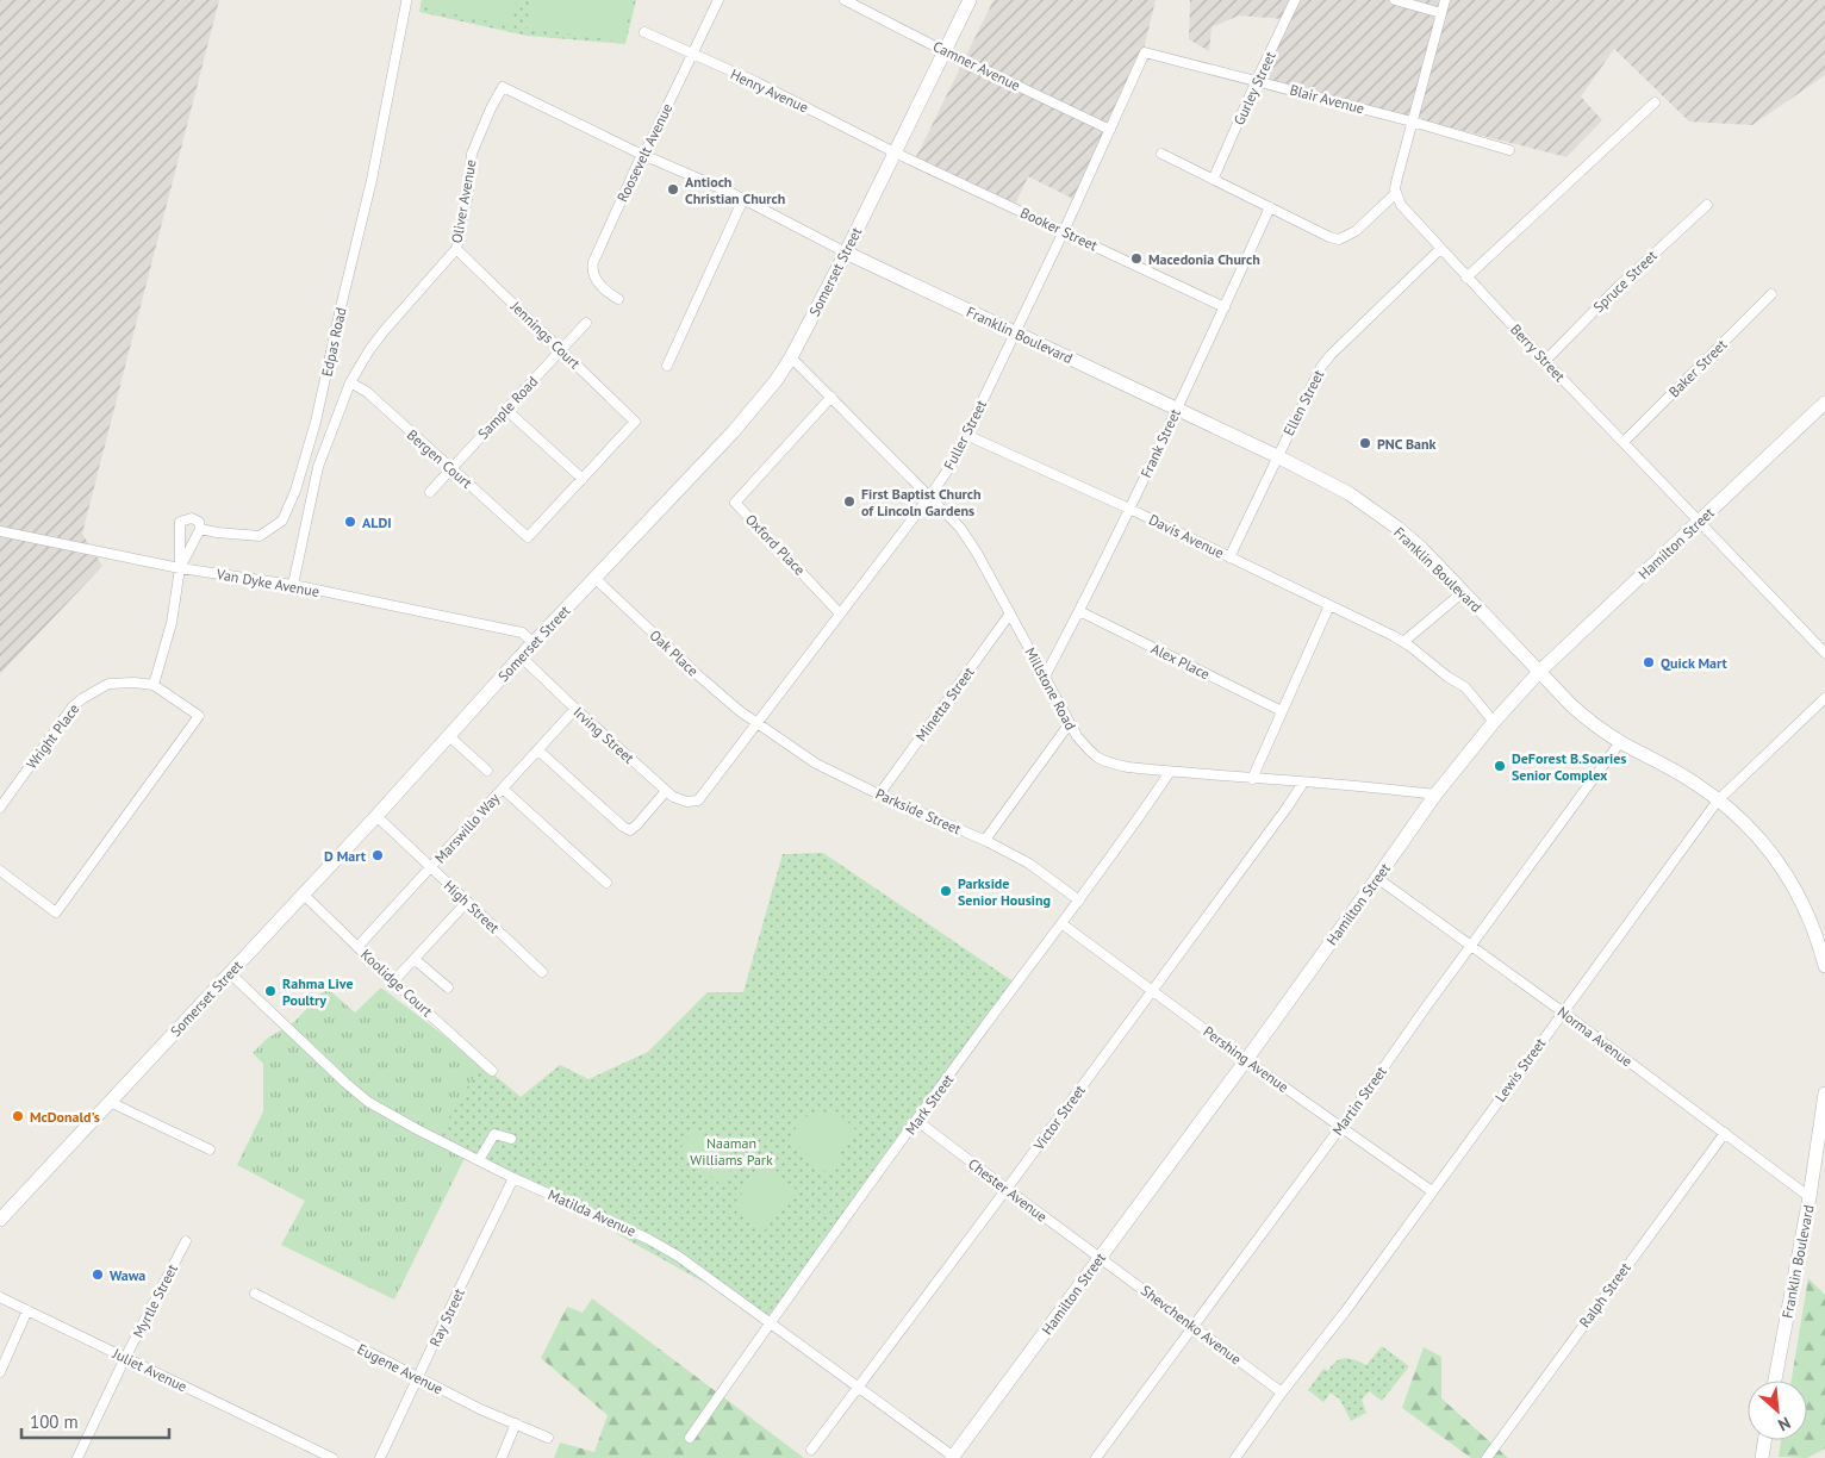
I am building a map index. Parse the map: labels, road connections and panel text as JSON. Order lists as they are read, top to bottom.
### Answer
{
  "streets": {
    "main road": ["Somerset Street", "Franklin Boulevard", "Hamilton Street"],
    "street": [
      "Camner Avenue",
      "Gurley Street",
      "Henry Avenue",
      "Blair Avenue",
      "Roosevelt Avenue",
      "Oliver Avenue",
      "Booker Street",
      "Spruce Street",
      "Jennings Court",
      "Edpas Road",
      "Berry Street",
      "Baker Street",
      "Ellen Street",
      "Sample Road",
      "Fuller Street",
      "Frank Street",
      "Bergen Court",
      "Davis Avenue",
      "Oxford Place",
      "Van Dyke Avenue",
      "Oak Place",
      "Alex Place",
      "Millstone Road",
      "Minetta Street",
      "Irving Street",
      "Wright Place",
      "Parkside Street",
      "Marswillo Way",
      "High Street",
      "Koolidge Court",
      "Norma Avenue",
      "Pershing Avenue",
      "Lewis Street",
      "Martin Street",
      "Mark Street",
      "Victor Street",
      "Chester Avenue",
      "Matilda Avenue",
      "Ralph Street",
      "Myrtle Street",
      "Ray Street",
      "Shevchenko Avenue",
      "Eugene Avenue",
      "Juliet Avenue"
    ]
  },
  "crossings": [
    ["Camner Avenue", "Somerset Street"],
    ["Camner Avenue", "Fuller Street"],
    ["Gurley Street", "Blair Avenue"],
    ["Henry Avenue", "Roosevelt Avenue"],
    ["Henry Avenue", "Booker Street"],
    ["Henry Avenue", "Somerset Street"],
    ["Blair Avenue", "Fuller Street"],
    ["Roosevelt Avenue", "Oliver Avenue"],
    ["Oliver Avenue", "Somerset Street"],
    ["Oliver Avenue", "Jennings Court"],
    ["Oliver Avenue", "Franklin Boulevard"],
    ["Oliver Avenue", "Bergen Court"],
    ["Oliver Avenue", "Van Dyke Avenue"],
    ["Booker Street", "Somerset Street"],
    ["Booker Street", "Fuller Street"],
    ["Booker Street", "Frank Street"],
    ["Somerset Street", "Franklin Boulevard"],
    ["Somerset Street", "Van Dyke Avenue"],
    ["Somerset Street", "Oak Place"],
    ["Somerset Street", "Millstone Road"],
    ["Somerset Street", "Irving Street"],
    ["Somerset Street", "High Street"],
    ["Somerset Street", "Koolidge Court"],
    ["Somerset Street", "Matilda Avenue"],
    ["Spruce Street", "Berry Street"],
    ["Jennings Court", "Sample Road"],
    ["Jennings Court", "Bergen Court"],
    ["Franklin Boulevard", "Ellen Street"],
    ["Franklin Boulevard", "Fuller Street"],
    ["Franklin Boulevard", "Frank Street"],
    ["Franklin Boulevard", "Hamilton Street"],
    ["Franklin Boulevard", "Norma Avenue"],
    ["Franklin Boulevard", "Lewis Street"],
    ["Franklin Boulevard", "Martin Street"],
    ["Edpas Road", "Van Dyke Avenue"],
    ["Berry Street", "Baker Street"],
    ["Berry Street", "Ellen Street"],
    ["Berry Street", "Hamilton Street"],
    ["Ellen Street", "Davis Avenue"],
    ["Sample Road", "Bergen Court"],
    ["Fuller Street", "Davis Avenue"],
    ["Fuller Street", "Oxford Place"],
    ["Fuller Street", "Oak Place"],
    ["Fuller Street", "Millstone Road"],
    ["Fuller Street", "Irving Street"],
    ["Fuller Street", "Parkside Street"],
    ["Frank Street", "Davis Avenue"],
    ["Frank Street", "Alex Place"],
    ["Frank Street", "Millstone Road"],
    ["Davis Avenue", "Hamilton Street"],
    ["Hamilton Street", "Millstone Road"],
    ["Hamilton Street", "Norma Avenue"],
    ["Hamilton Street", "Pershing Avenue"],
    ["Hamilton Street", "Chester Avenue"],
    ["Hamilton Street", "Matilda Avenue"],
    ["Hamilton Street", "Shevchenko Avenue"],
    ["Oxford Place", "Millstone Road"],
    ["Oak Place", "Parkside Street"],
    ["Millstone Road", "Minetta Street"],
    ["Millstone Road", "Mark Street"],
    ["Millstone Road", "Victor Street"],
    ["Minetta Street", "Parkside Street"],
    ["Irving Street", "Marswillo Way"],
    ["Parkside Street", "Mark Street"],
    ["Marswillo Way", "High Street"],
    ["Marswillo Way", "Koolidge Court"],
    ["Norma Avenue", "Lewis Street"],
    ["Norma Avenue", "Martin Street"],
    ["Norma Avenue", "Ralph Street"],
    ["Pershing Avenue", "Lewis Street"],
    ["Pershing Avenue", "Martin Street"],
    ["Pershing Avenue", "Mark Street"],
    ["Pershing Avenue", "Victor Street"],
    ["Lewis Street", "Shevchenko Avenue"],
    ["Martin Street", "Shevchenko Avenue"],
    ["Mark Street", "Chester Avenue"],
    ["Mark Street", "Matilda Avenue"],
    ["Victor Street", "Chester Avenue"],
    ["Victor Street", "Matilda Avenue"],
    ["Chester Avenue", "Shevchenko Avenue"],
    ["Matilda Avenue", "Ray Street"],
    ["Myrtle Street", "Juliet Avenue"],
    ["Ray Street", "Eugene Avenue"]
  ],
  "parks": ["Naaman Williams Park"],
  "places": [
    "Antioch Christian Church",
    "Macedonia Church",
    "PNC Bank",
    "First Baptist Church of Lincoln Gardens",
    "ALDI",
    "Quick Mart",
    "DeForest B.Soaries Senior Complex",
    "D Mart",
    "Parkside Senior Housing",
    "Rahma Live Poultry",
    "McDonald's",
    "Wawa"
  ],
  "scale_bar": "100 m",
  "north": "bottom right"
}
